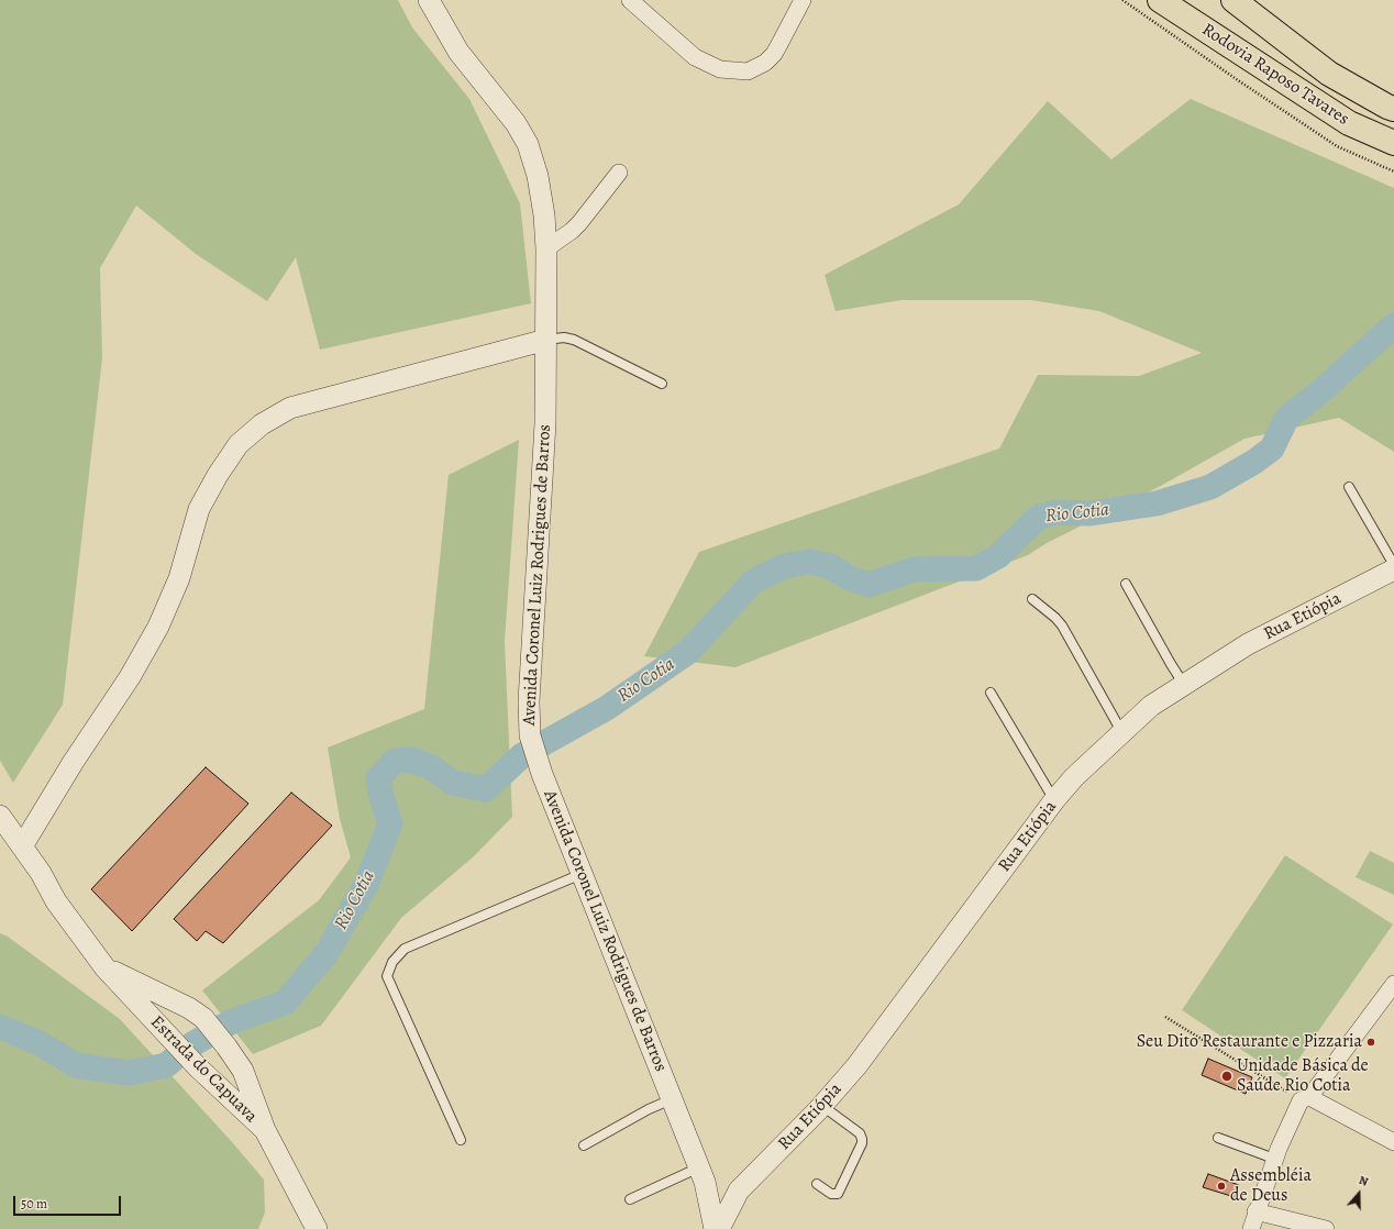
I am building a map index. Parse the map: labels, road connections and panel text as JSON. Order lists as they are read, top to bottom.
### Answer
{
  "streets": {
    "highway": ["Rodovia Raposo Tavares"],
    "street": ["Avenida Coronel Luiz Rodrigues de Barros", "Rua Etiópia", "Estrada do Capuava"]
  },
  "water": ["Rio Cotia"],
  "places": ["Seu Dito Restaurante e Pizzaria", "Unidade Básica de Saúde Rio Cotia", "Assembléia de Deus"],
  "scale_bar": "50 m",
  "north": "top"
}
